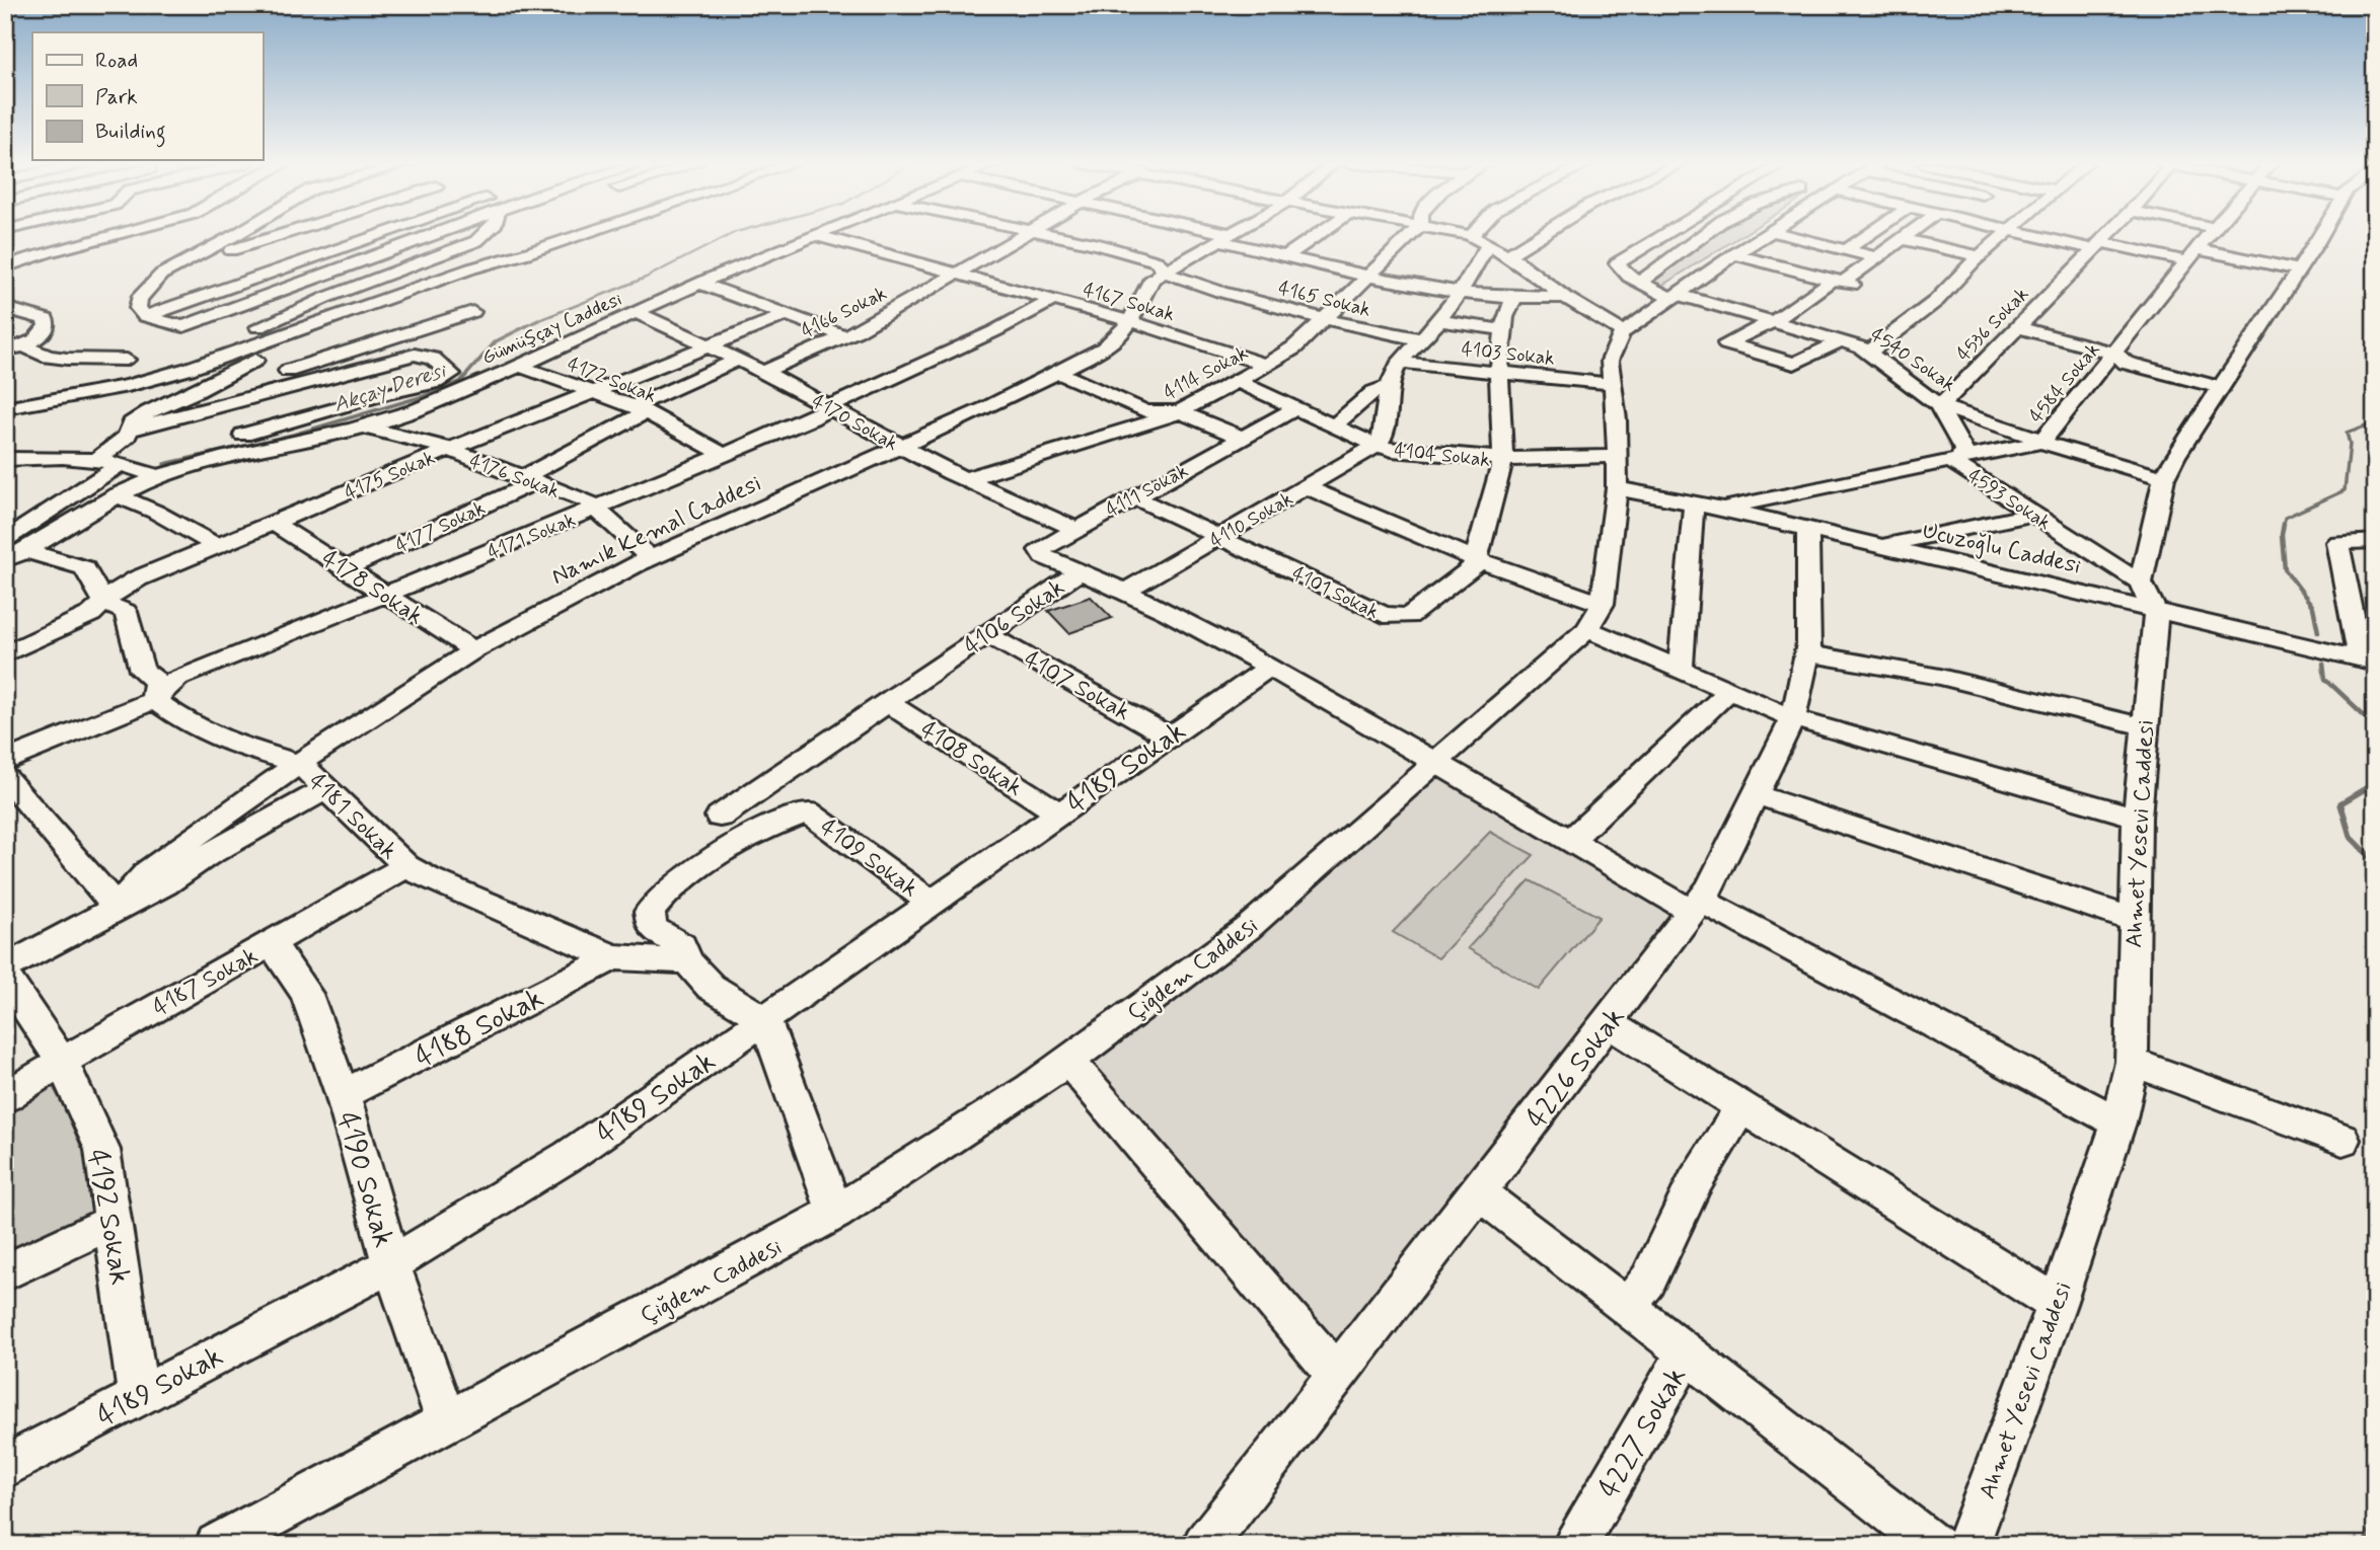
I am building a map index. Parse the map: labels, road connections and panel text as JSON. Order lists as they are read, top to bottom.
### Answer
{
  "streets": {
    "street": [
      "4165 Sokak",
      "4167 Sokak",
      "4166 Sokak",
      "4536 Sokak",
      "Gümüşçay Caddesi",
      "4103 Sokak",
      "4540 Sokak",
      "4114 Sokak",
      "4172 Sokak",
      "4584 Sokak",
      "4170 Sokak",
      "4104 Sokak",
      "4175 Sokak",
      "4176 Sokak",
      "4111 Sokak",
      "4593 Sokak",
      "4110 Sokak",
      "4177 Sokak",
      "Namık Kemal Caddesi",
      "4171 Sokak",
      "Ucuzoğlu Caddesi",
      "4178 Sokak",
      "4101 Sokak",
      "4106 Sokak",
      "4107 Sokak",
      "4108 Sokak",
      "4189 Sokak",
      "4181 Sokak",
      "Ahmet Yesevi Caddesi",
      "4109 Sokak",
      "Çiğdem Caddesi",
      "4187 Sokak",
      "4188 Sokak",
      "4226 Sokak",
      "4190 Sokak",
      "4192 Sokak",
      "4227 Sokak"
    ]
  },
  "crossings": [
    ["4165 Sokak", "4114 Sokak"],
    ["4165 Sokak", "Namık Kemal Caddesi"],
    ["4167 Sokak", "4166 Sokak"],
    ["4167 Sokak", "4114 Sokak"],
    ["4167 Sokak", "Namık Kemal Caddesi"],
    ["4167 Sokak", "4171 Sokak"],
    ["4166 Sokak", "4170 Sokak"],
    ["4536 Sokak", "4540 Sokak"],
    ["Gümüşçay Caddesi", "4172 Sokak"],
    ["Gümüşçay Caddesi", "4170 Sokak"],
    ["Gümüşçay Caddesi", "4176 Sokak"],
    ["4103 Sokak", "4101 Sokak"],
    ["4540 Sokak", "4584 Sokak"],
    ["4114 Sokak", "4170 Sokak"],
    ["4114 Sokak", "4104 Sokak"],
    ["4172 Sokak", "4175 Sokak"],
    ["4172 Sokak", "4177 Sokak"],
    ["4172 Sokak", "4171 Sokak"],
    ["4584 Sokak", "4593 Sokak"],
    ["4584 Sokak", "Ucuzoğlu Caddesi"],
    ["4170 Sokak", "4175 Sokak"],
    ["4170 Sokak", "4111 Sokak"],
    ["4170 Sokak", "4177 Sokak"],
    ["4170 Sokak", "Namık Kemal Caddesi"],
    ["4170 Sokak", "4171 Sokak"],
    ["4104 Sokak", "4111 Sokak"],
    ["4104 Sokak", "4110 Sokak"],
    ["4104 Sokak", "4101 Sokak"],
    ["4175 Sokak", "4176 Sokak"],
    ["4175 Sokak", "4178 Sokak"],
    ["4176 Sokak", "4177 Sokak"],
    ["4176 Sokak", "Namık Kemal Caddesi"],
    ["4176 Sokak", "4171 Sokak"],
    ["4111 Sokak", "4101 Sokak"],
    ["4111 Sokak", "4106 Sokak"],
    ["4110 Sokak", "4101 Sokak"],
    ["4110 Sokak", "4106 Sokak"],
    ["4177 Sokak", "4178 Sokak"],
    ["Namık Kemal Caddesi", "4178 Sokak"],
    ["Namık Kemal Caddesi", "4181 Sokak"],
    ["4171 Sokak", "4178 Sokak"],
    ["4171 Sokak", "4181 Sokak"],
    ["Ucuzoğlu Caddesi", "Ahmet Yesevi Caddesi"],
    ["Ucuzoğlu Caddesi", "4226 Sokak"],
    ["4106 Sokak", "4107 Sokak"],
    ["4106 Sokak", "4108 Sokak"],
    ["4106 Sokak", "4189 Sokak"],
    ["4106 Sokak", "Çiğdem Caddesi"],
    ["4106 Sokak", "4226 Sokak"],
    ["4107 Sokak", "4189 Sokak"],
    ["4108 Sokak", "4189 Sokak"],
    ["4189 Sokak", "4109 Sokak"],
    ["4189 Sokak", "4190 Sokak"],
    ["4189 Sokak", "4192 Sokak"],
    ["4181 Sokak", "4187 Sokak"],
    ["4181 Sokak", "4188 Sokak"],
    ["Çiğdem Caddesi", "4190 Sokak"],
    ["4187 Sokak", "4190 Sokak"],
    ["4187 Sokak", "4192 Sokak"],
    ["4188 Sokak", "4190 Sokak"]
  ],
  "water": ["Akçay Deresi"],
  "legend": ["Road", "Park", "Building"]
}
